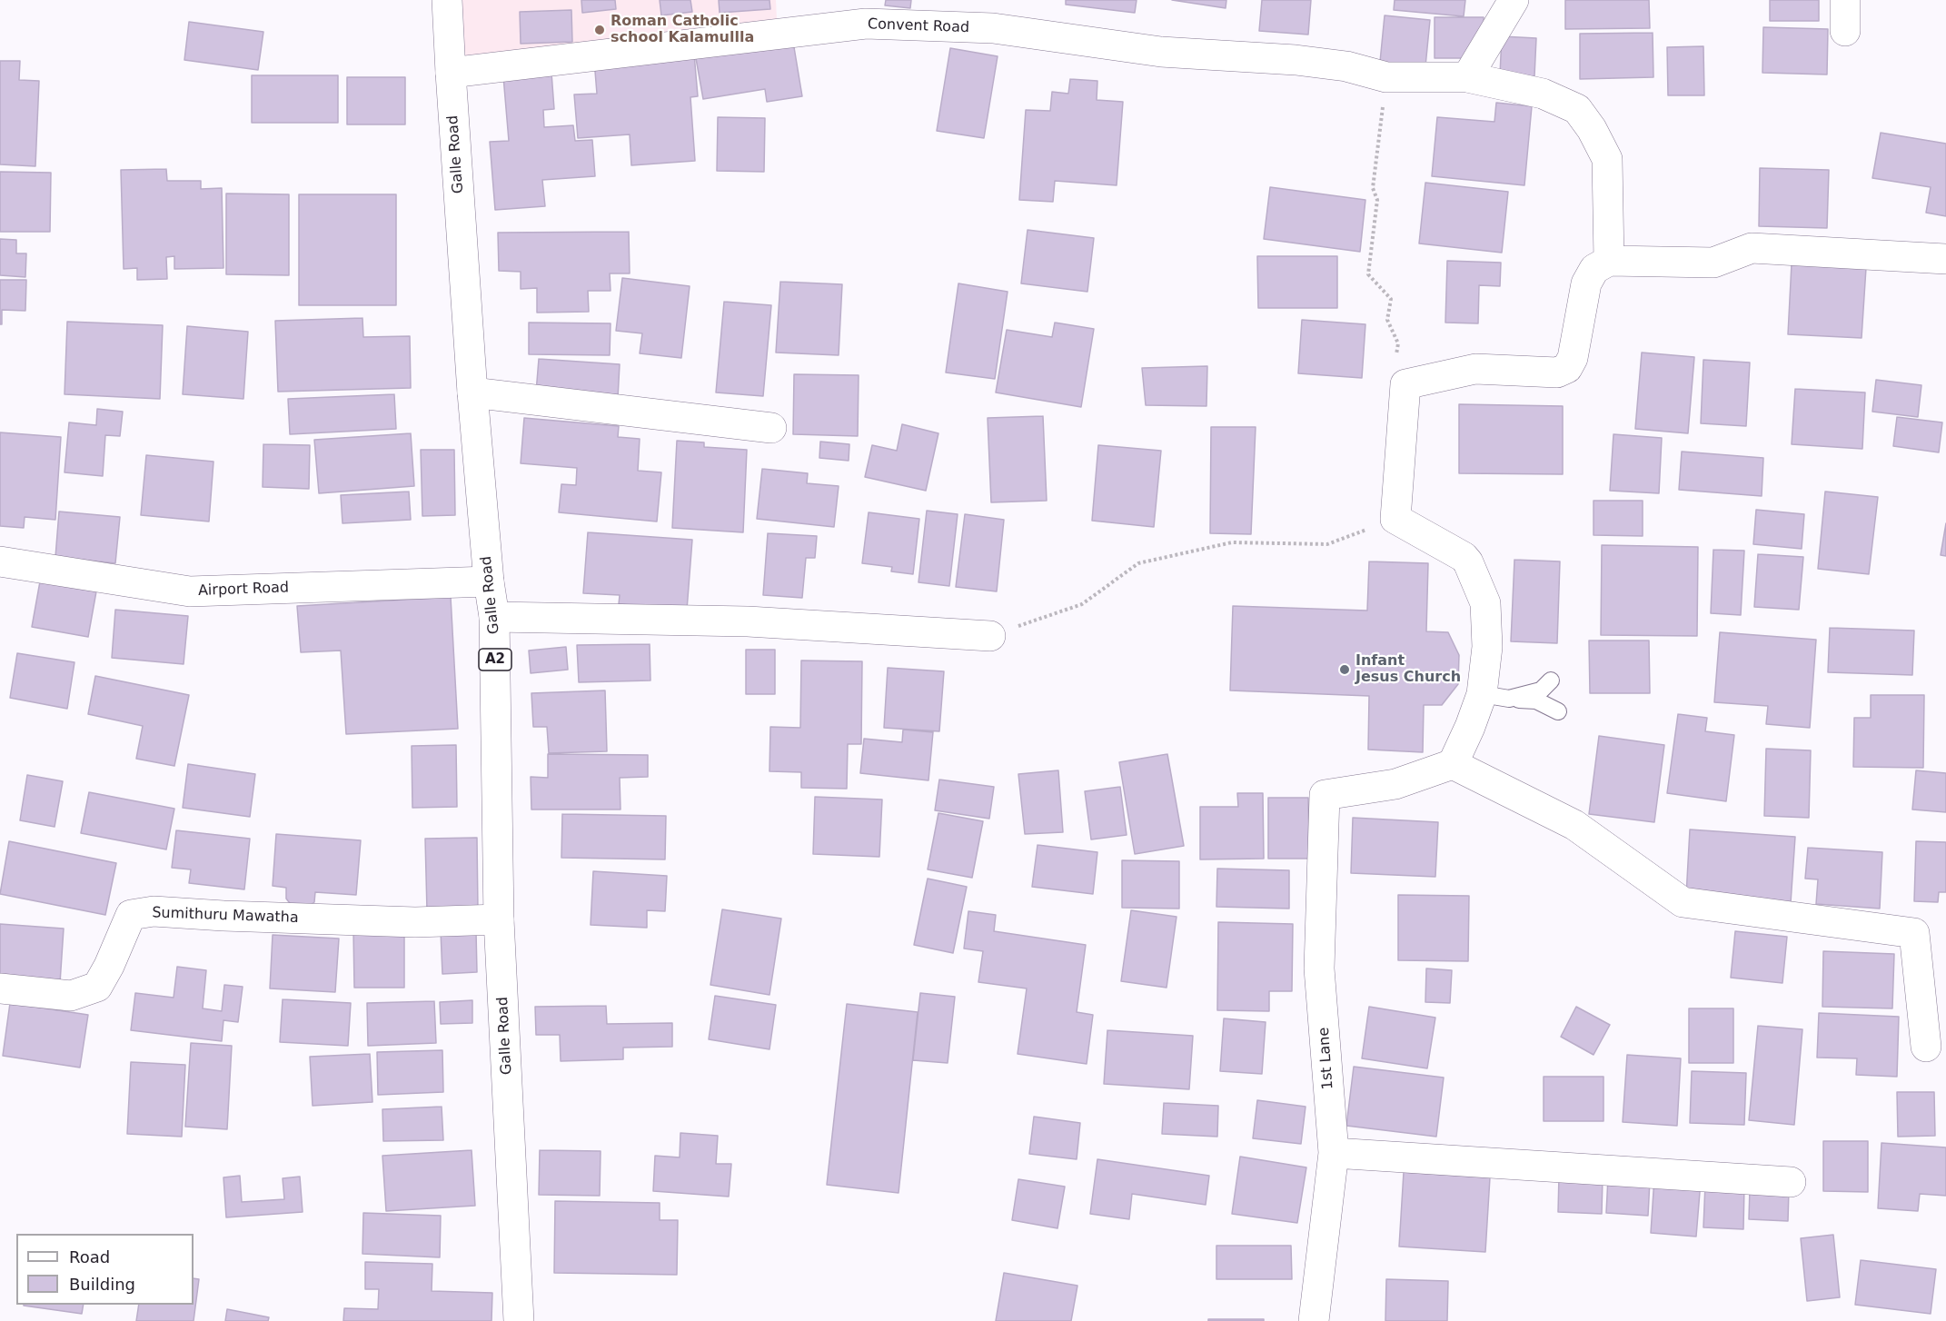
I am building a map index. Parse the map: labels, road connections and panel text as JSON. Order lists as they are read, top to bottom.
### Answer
{
  "streets": {
    "main road": [
      "Convent Road",
      "Galle Road",
      "Airport Road",
      "A2",
      "Sumithuru Mawatha",
      "1st Lane"
    ]
  },
  "crossings": [
    ["Convent Road", "Galle Road"],
    ["Galle Road", "Airport Road"],
    ["Galle Road", "Sumithuru Mawatha"]
  ],
  "places": ["Roman Catholic school Kalamullla", "Infant Jesus Church"],
  "legend": ["Road", "Building"]
}
